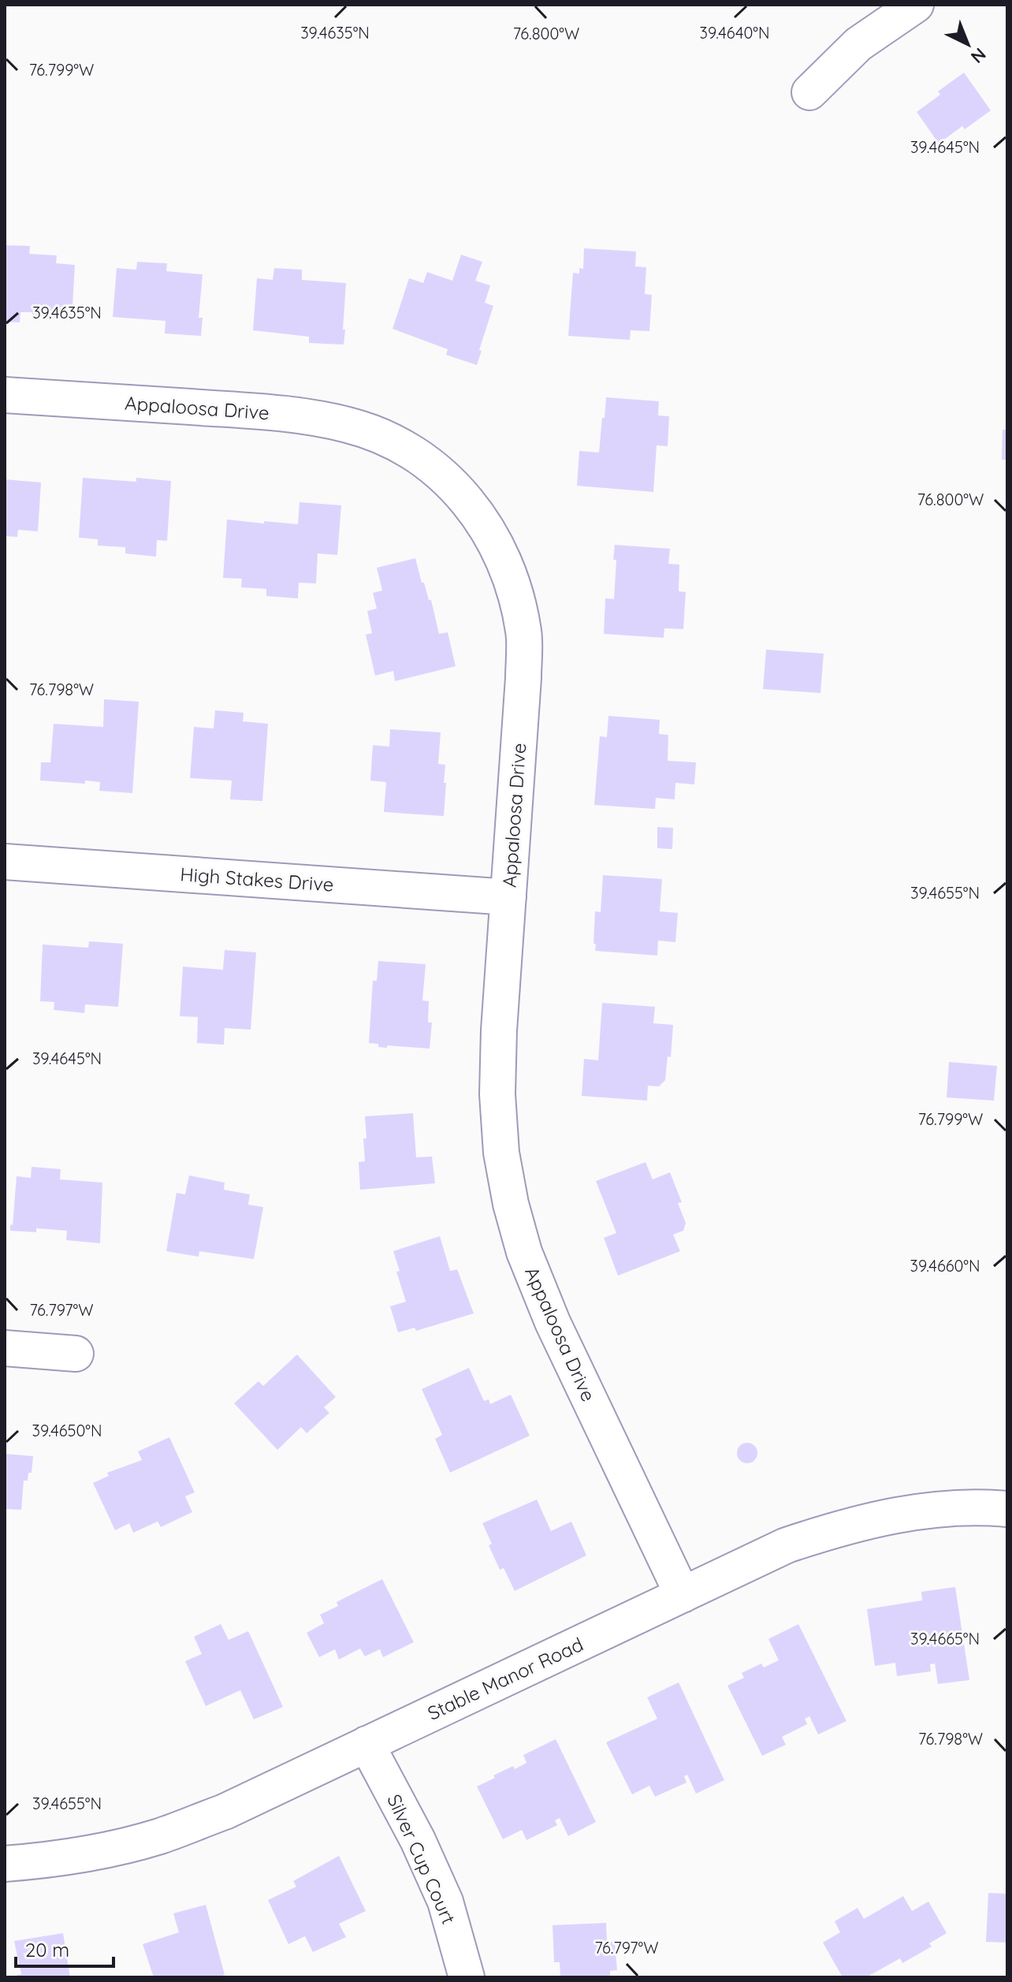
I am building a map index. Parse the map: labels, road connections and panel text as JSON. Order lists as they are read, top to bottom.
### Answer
{
  "streets": {
    "street": [
      "Appaloosa Drive",
      "High Stakes Drive",
      "Stable Manor Road",
      "Silver Cup Court"
    ]
  },
  "crossings": [
    ["Appaloosa Drive", "High Stakes Drive"],
    ["Appaloosa Drive", "Stable Manor Road"],
    ["Stable Manor Road", "Silver Cup Court"]
  ],
  "scale_bar": "20 m",
  "north": "bottom right",
  "coordinates": [
    "39.4635°N",
    "39.4640°N",
    "76.800°W",
    "76.799°W",
    "39.4645°N",
    "76.798°W",
    "39.4655°N",
    "39.4660°N",
    "76.797°W",
    "39.4650°N",
    "39.4665°N"
  ]
}
